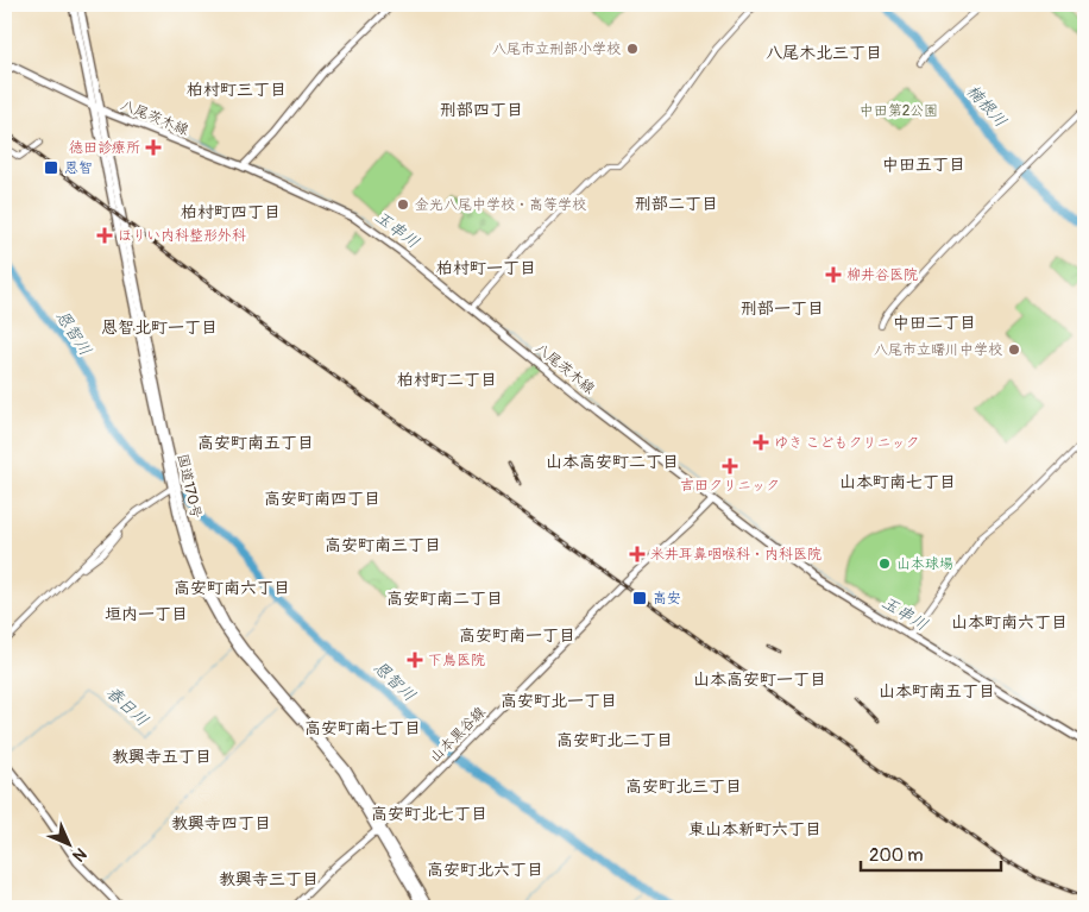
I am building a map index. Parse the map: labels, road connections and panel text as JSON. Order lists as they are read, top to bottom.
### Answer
{
  "streets": {
    "main road": ["八尾茨木線", "国道170号", "山本黒谷線"]
  },
  "crossings": [
    ["八尾茨木線", "国道170号"],
    ["八尾茨木線", "山本黒谷線"],
    ["国道170号", "山本黒谷線"]
  ],
  "districts": [
    "八尾木北三丁目",
    "柏村町三丁目",
    "刑部四丁目",
    "中田五丁目",
    "刑部二丁目",
    "柏村町四丁目",
    "柏村町一丁目",
    "刑部一丁目",
    "中田二丁目",
    "恩智北町一丁目",
    "柏村町二丁目",
    "高安町南五丁目",
    "山本高安町二丁目",
    "山本町南七丁目",
    "高安町南四丁目",
    "高安町南三丁目",
    "高安町南六丁目",
    "高安町南二丁目",
    "垣内一丁目",
    "山本町南六丁目",
    "高安町南一丁目",
    "山本高安町一丁目",
    "山本町南五丁目",
    "高安町北一丁目",
    "高安町南七丁目",
    "高安町北二丁目",
    "教興寺五丁目",
    "高安町北三丁目",
    "高安町北七丁目",
    "教興寺四丁目",
    "東山本新町六丁目",
    "高安町北六丁目",
    "教興寺三丁目"
  ],
  "water": [
    "楠根川",
    "玉串川",
    "恩智川",
    "春日川"
  ],
  "parks": ["中田第2公園"],
  "places": {
    "other": [
      "八尾市立刑部小学校",
      "金光八尾中学校・高等学校",
      "八尾市立曙川中学校",
      "山本球場"
    ],
    "health": [
      "徳田診療所",
      "ほりい内科整形外科",
      "柳井谷医院",
      "ゆき こどもクリニック",
      "吉田クリニック",
      "米井耳鼻咽喉科・内科医院",
      "下鳥医院"
    ],
    "transit": ["恩智", "高安"]
  },
  "scale_bar": "200 m",
  "north": "bottom right"
}
